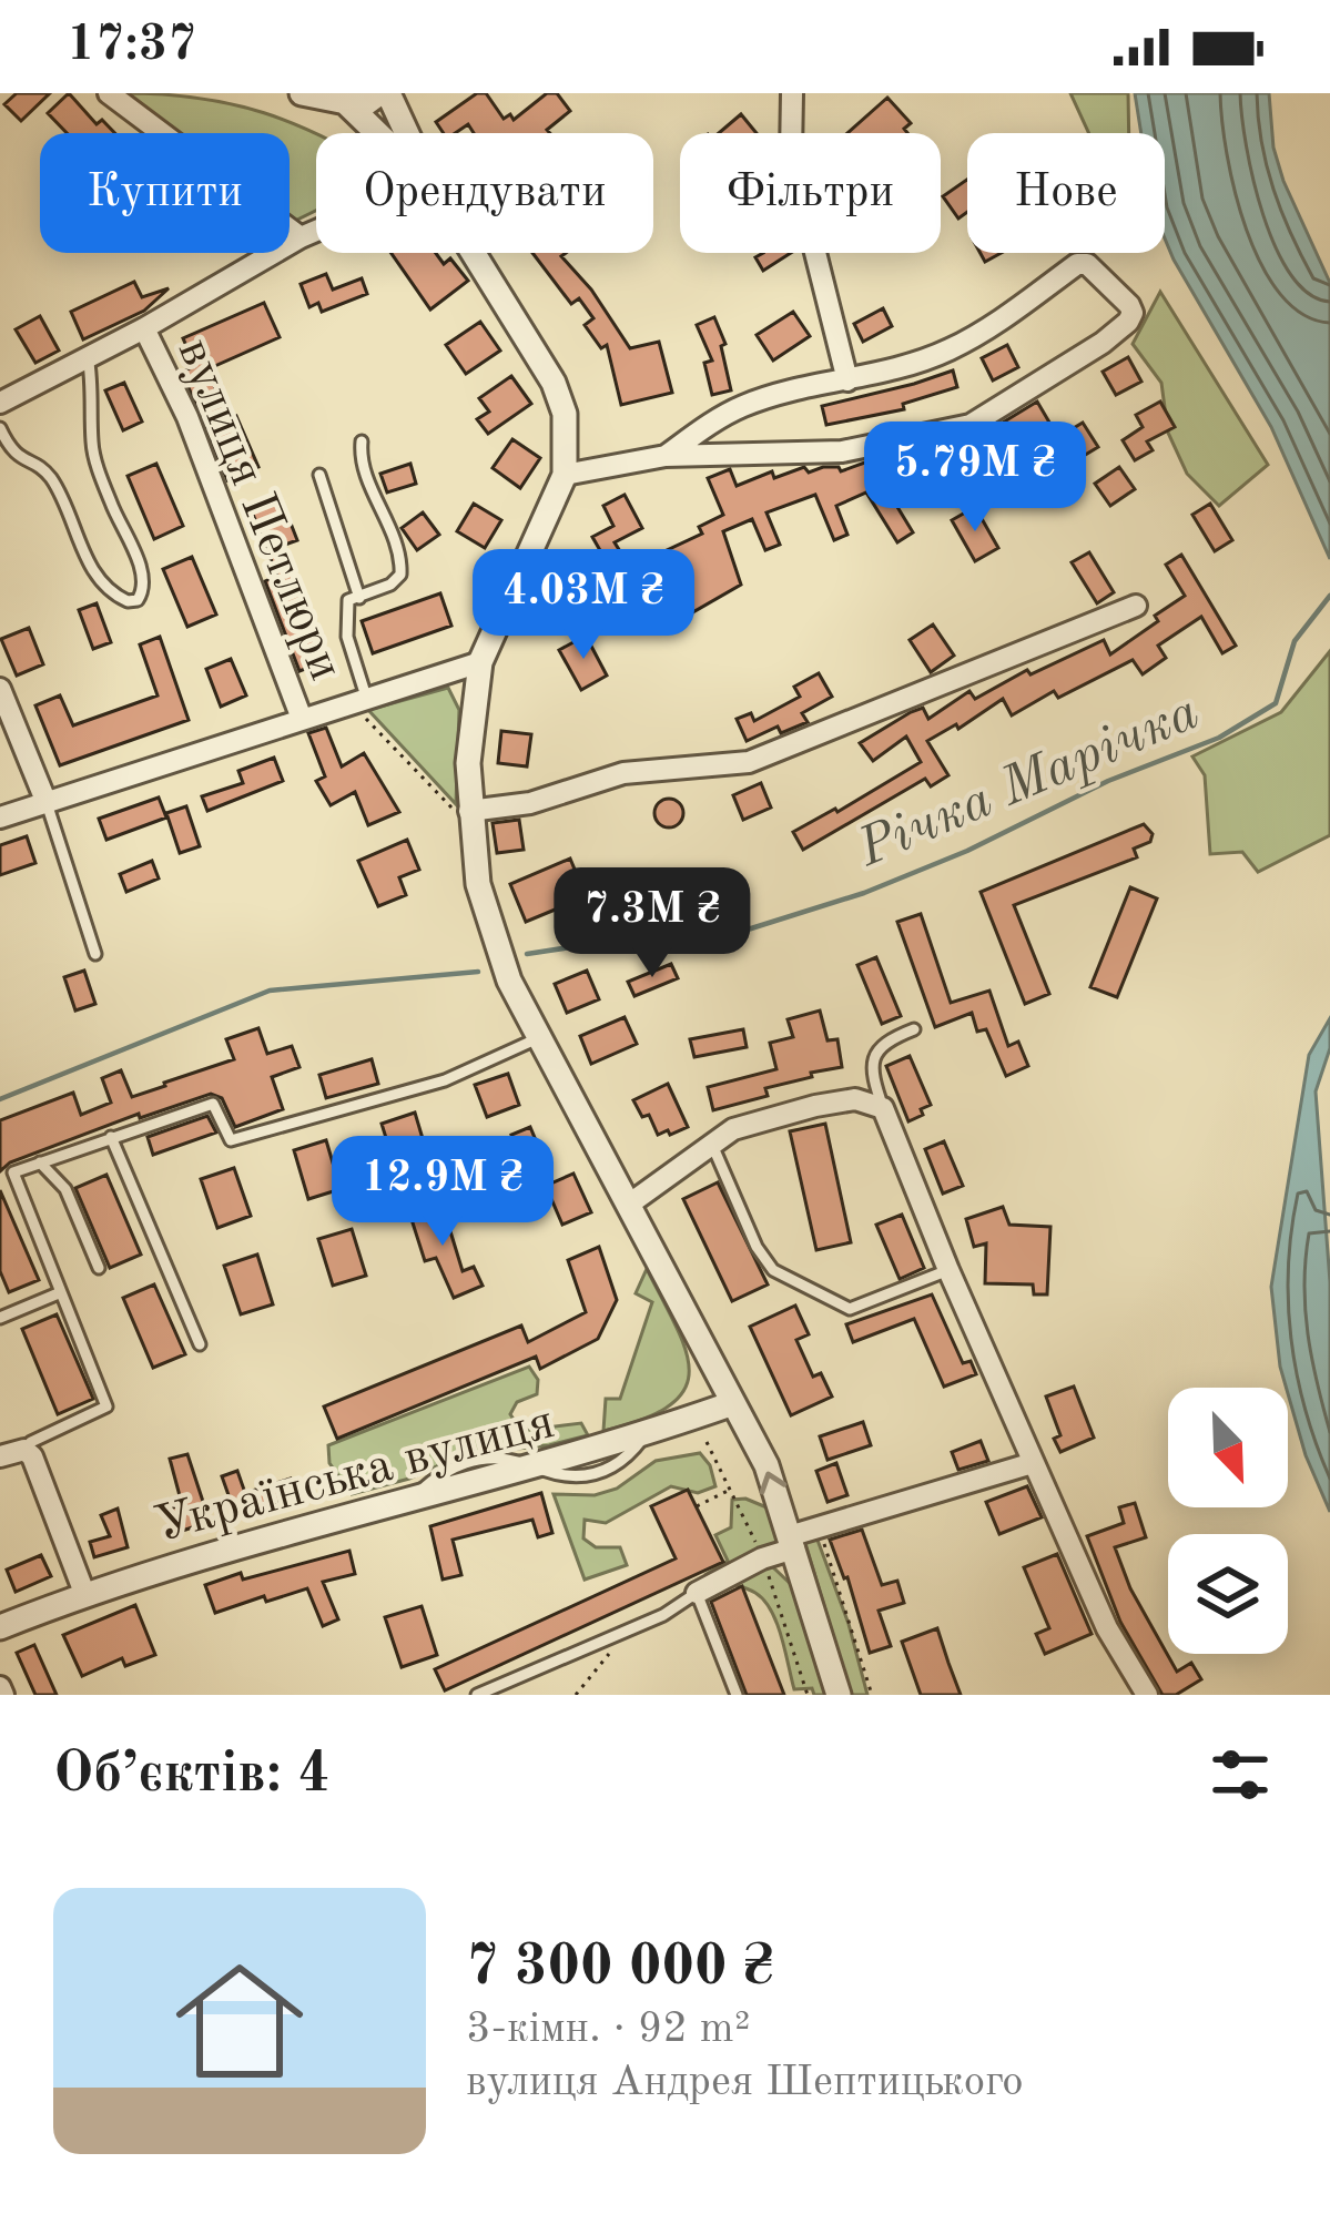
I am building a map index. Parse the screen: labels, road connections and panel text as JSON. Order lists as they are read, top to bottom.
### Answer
{
  "streets": {
    "street": ["вулиця Петлюри", "Українська вулиця"]
  },
  "water": ["Річка Марічка"],
  "north": "bottom right",
  "page": {
    "status": "17:37",
    "chip": [
      "Купити",
      "Орендувати",
      "Фільтри",
      "Нове"
    ],
    "price": [
      "5.79M ₴",
      "4.03M ₴",
      "7.3M ₴",
      "12.9M ₴"
    ],
    "heading": "Об’єктів: 4",
    "list": [
      {
        "name": "7 300 000 ₴",
        "note": "3-кімн. · 92 m² · вулиця Андрея Шептицького"
      }
    ]
  }
}
